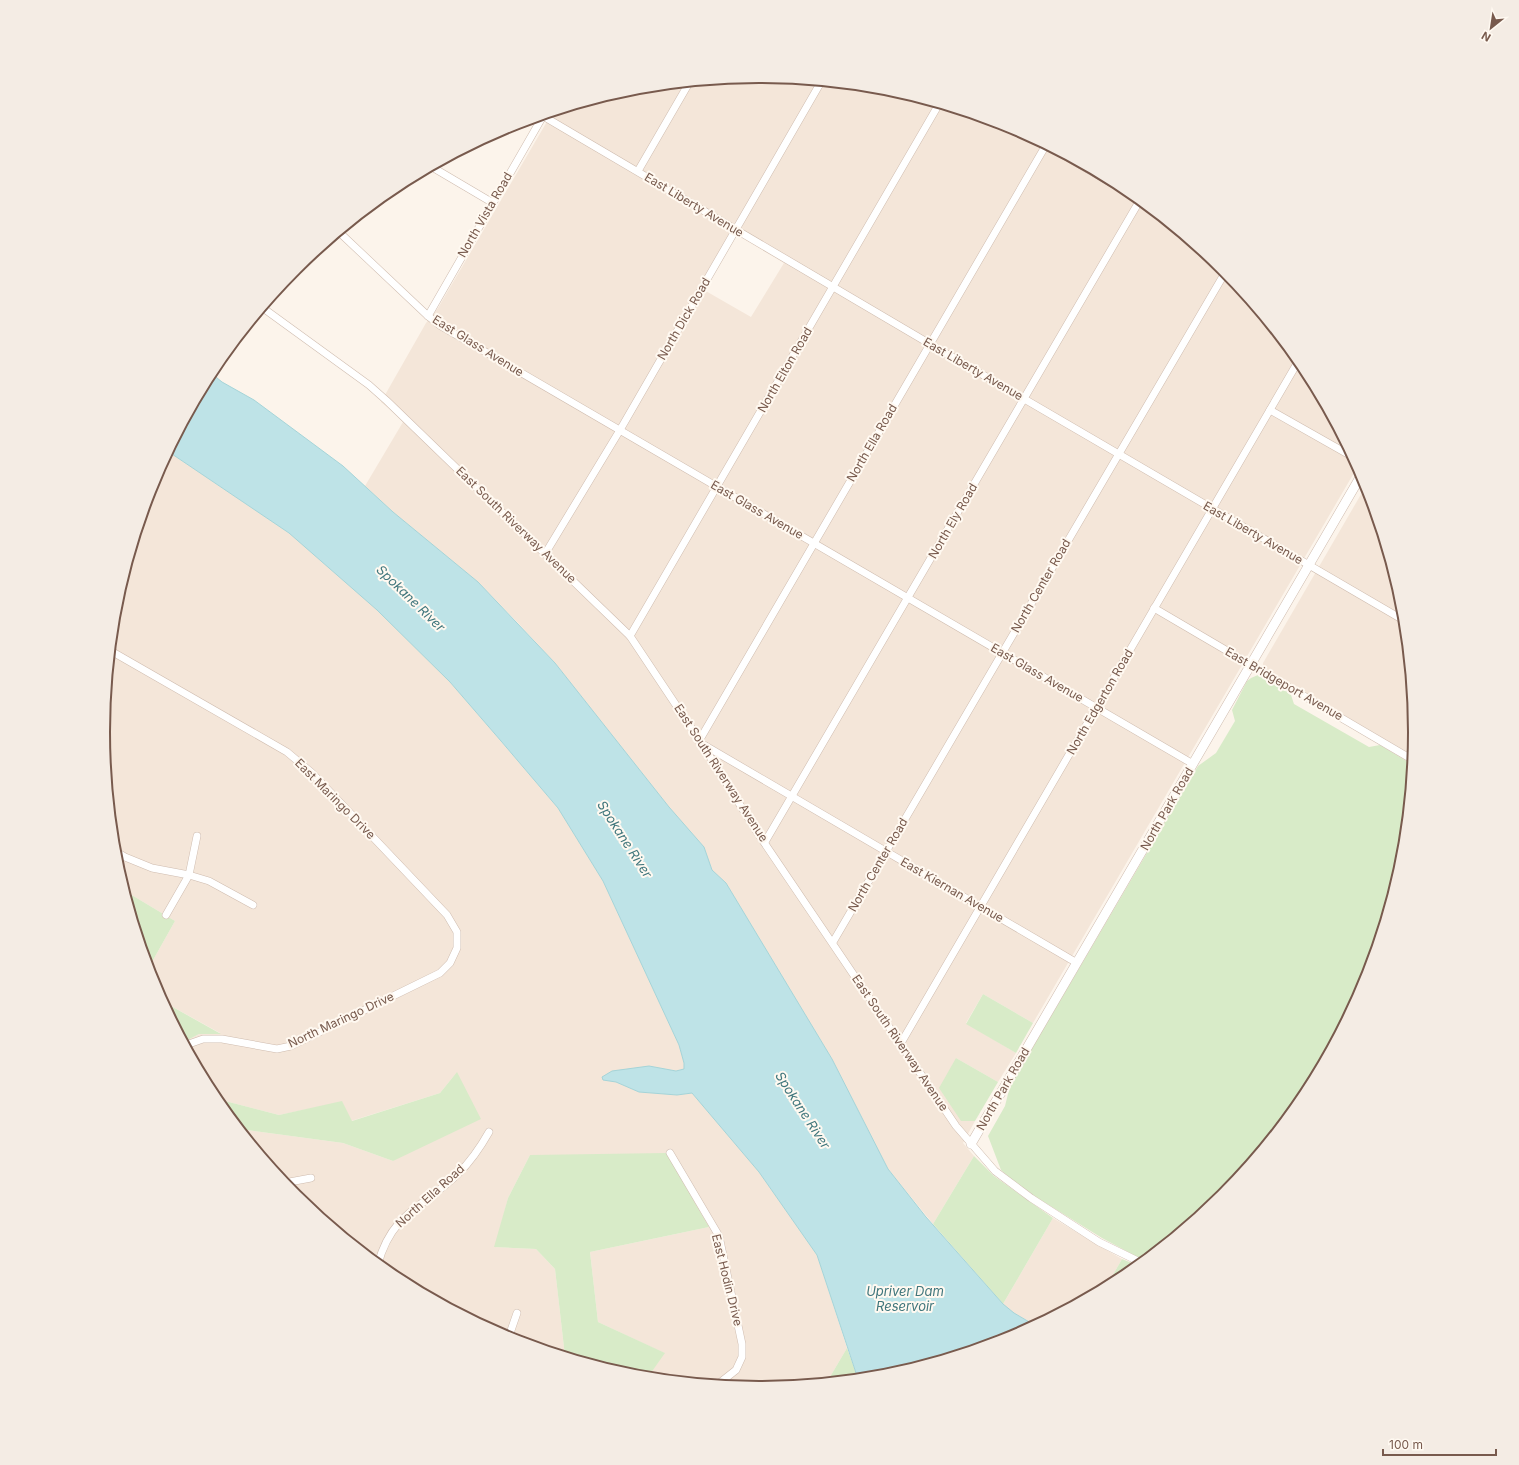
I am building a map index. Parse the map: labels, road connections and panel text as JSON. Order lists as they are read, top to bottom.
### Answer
{
  "streets": {
    "street": [
      "East Liberty Avenue",
      "North Vista Road",
      "North Dick Road",
      "East Glass Avenue",
      "North Elton Road",
      "North Ella Road",
      "North Ely Road",
      "East South Riverway Avenue",
      "North Center Road",
      "East Bridgeport Avenue",
      "North Edgerton Road",
      "East Maringo Drive",
      "North Park Road",
      "East Kiernan Avenue",
      "North Maringo Drive",
      "East Hodin Drive"
    ]
  },
  "crossings": [
    ["East Liberty Avenue", "North Dick Road"],
    ["East Liberty Avenue", "North Elton Road"],
    ["East Liberty Avenue", "North Ella Road"],
    ["East Liberty Avenue", "North Ely Road"],
    ["East Liberty Avenue", "North Center Road"],
    ["East Liberty Avenue", "North Edgerton Road"],
    ["East Liberty Avenue", "North Park Road"],
    ["North Vista Road", "East Glass Avenue"],
    ["North Dick Road", "East Glass Avenue"],
    ["North Dick Road", "East South Riverway Avenue"],
    ["East Glass Avenue", "North Elton Road"],
    ["East Glass Avenue", "North Ella Road"],
    ["East Glass Avenue", "North Ely Road"],
    ["East Glass Avenue", "North Center Road"],
    ["East Glass Avenue", "North Edgerton Road"],
    ["East Glass Avenue", "North Park Road"],
    ["North Elton Road", "East South Riverway Avenue"],
    ["North Ella Road", "East South Riverway Avenue"],
    ["North Ella Road", "East Kiernan Avenue"],
    ["North Ely Road", "East South Riverway Avenue"],
    ["North Ely Road", "East Kiernan Avenue"],
    ["East South Riverway Avenue", "North Center Road"],
    ["East South Riverway Avenue", "North Edgerton Road"],
    ["East South Riverway Avenue", "North Park Road"],
    ["East South Riverway Avenue", "East Kiernan Avenue"],
    ["North Center Road", "East Kiernan Avenue"],
    ["East Bridgeport Avenue", "North Edgerton Road"],
    ["East Bridgeport Avenue", "North Park Road"],
    ["North Edgerton Road", "East Kiernan Avenue"],
    ["East Maringo Drive", "North Maringo Drive"],
    ["North Park Road", "East Kiernan Avenue"]
  ],
  "water": ["Spokane River", "Upriver Dam Reservoir"],
  "scale_bar": "100 m",
  "north": "bottom left"
}
